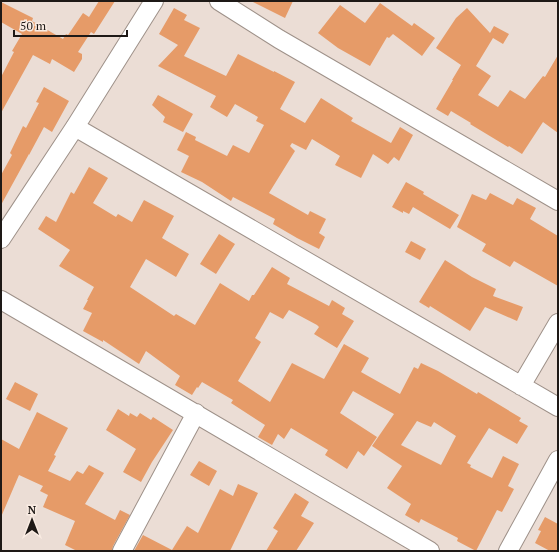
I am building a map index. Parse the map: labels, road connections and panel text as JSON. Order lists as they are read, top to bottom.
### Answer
{
  "scale_bar": "50 m",
  "north": "top"
}
